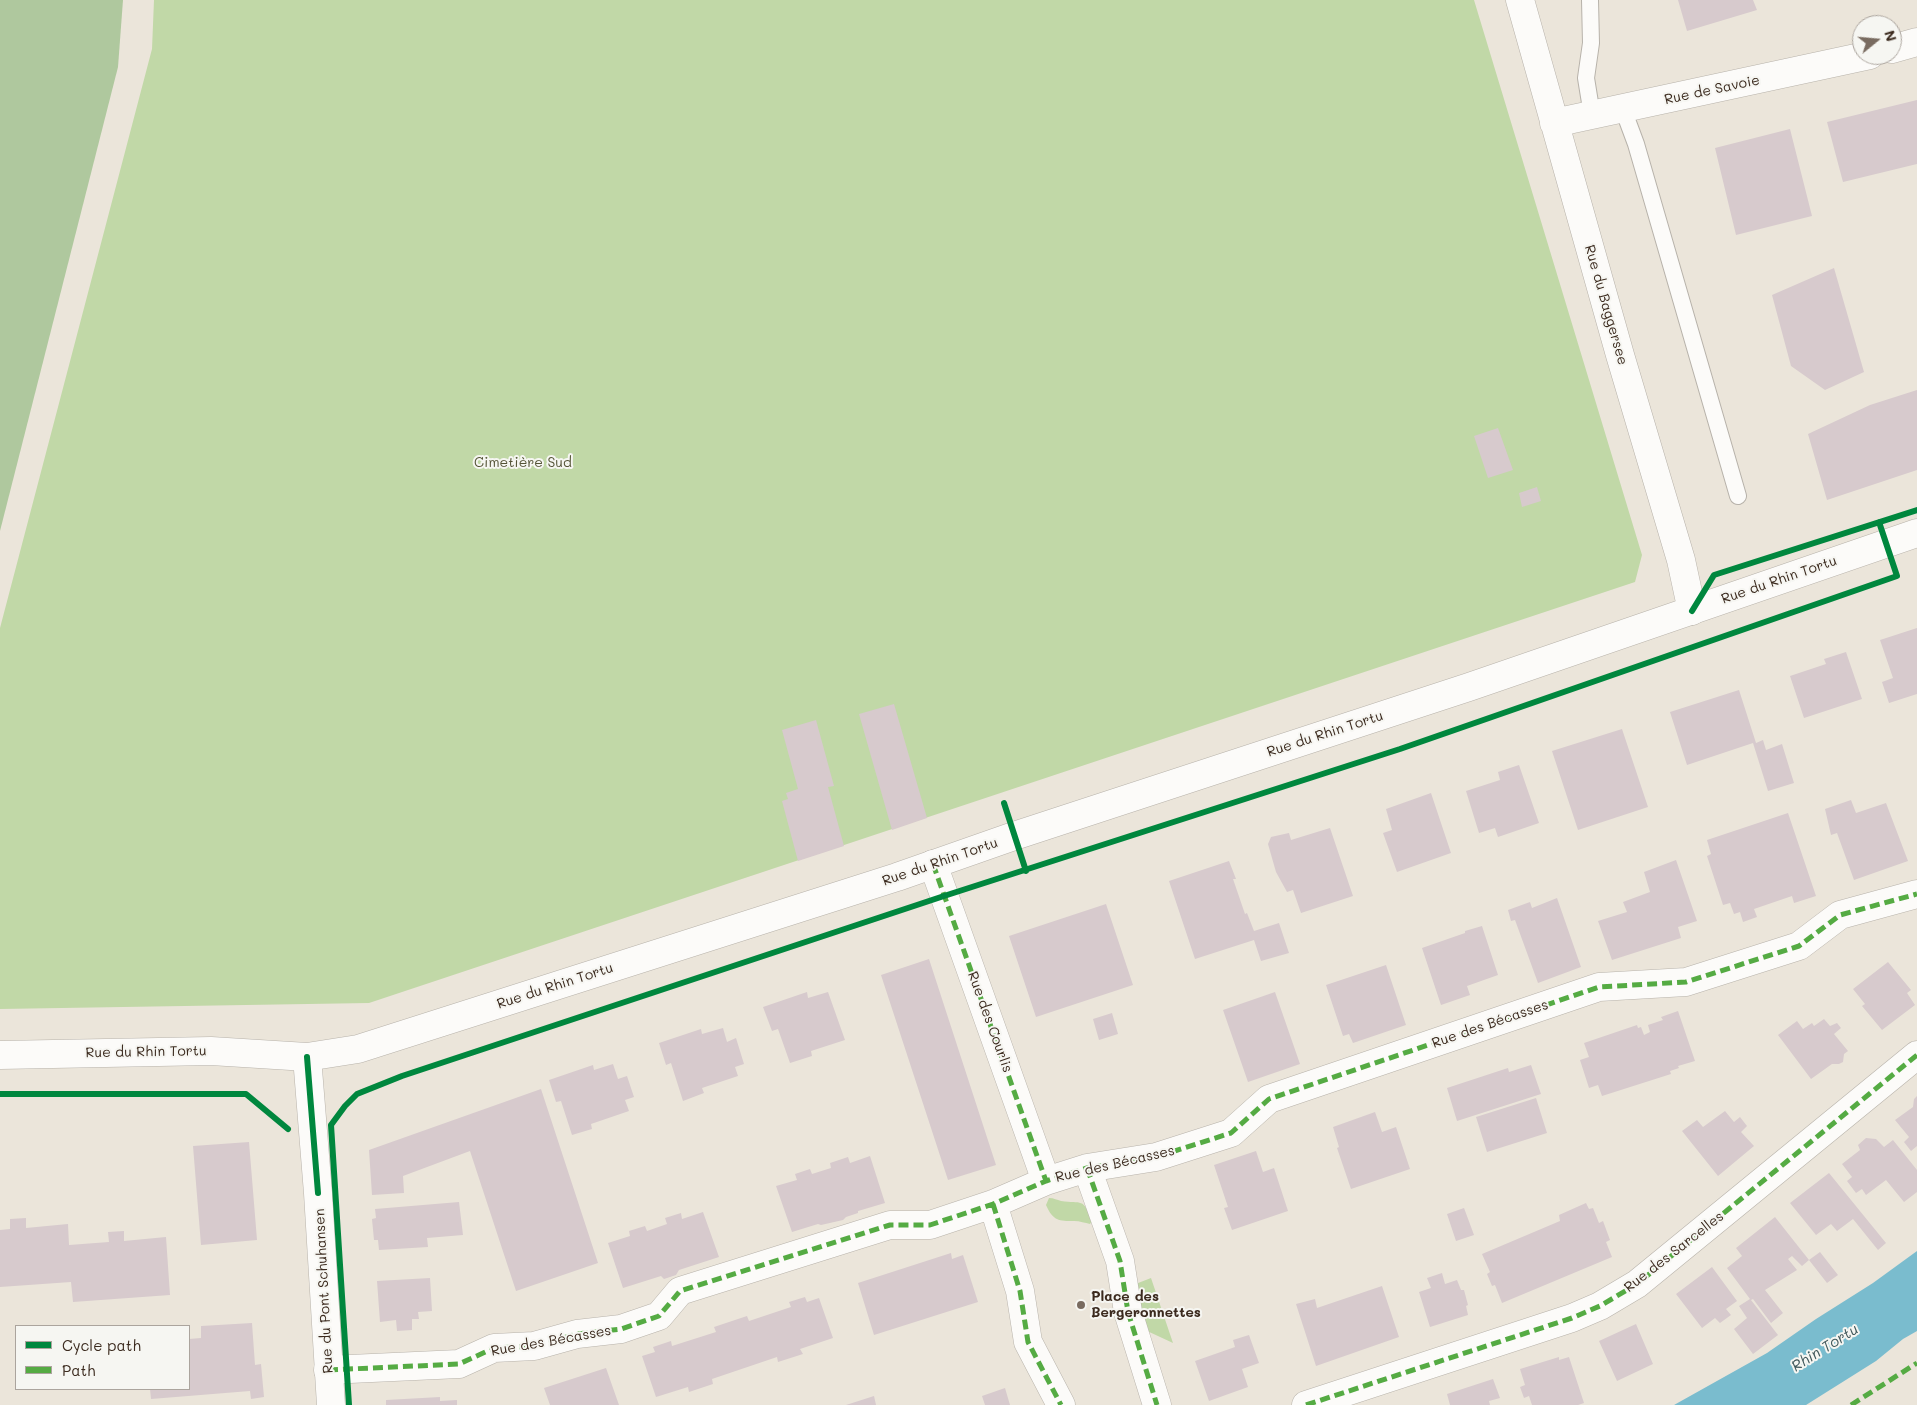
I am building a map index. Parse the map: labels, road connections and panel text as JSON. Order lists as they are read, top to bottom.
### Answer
{
  "streets": {
    "street": [
      "Rue de Savoie",
      "Rue du Baggersee",
      "Rue du Rhin Tortu",
      "Rue des Courlis",
      "Rue des Bécasses",
      "Rue des Sarcelles",
      "Rue du Pont Schuhansen"
    ]
  },
  "crossings": [
    ["Rue de Savoie", "Rue du Baggersee"],
    ["Rue du Baggersee", "Rue du Rhin Tortu"],
    ["Rue du Rhin Tortu", "Rue des Courlis"],
    ["Rue du Rhin Tortu", "Rue du Pont Schuhansen"],
    ["Rue des Courlis", "Rue des Bécasses"],
    ["Rue des Bécasses", "Rue du Pont Schuhansen"]
  ],
  "water": ["Rhin Tortu"],
  "parks": ["Cimetière Sud"],
  "places": ["Place des Bergeronnettes"],
  "legend": ["Cycle path", "Path"],
  "north": "right"
}
